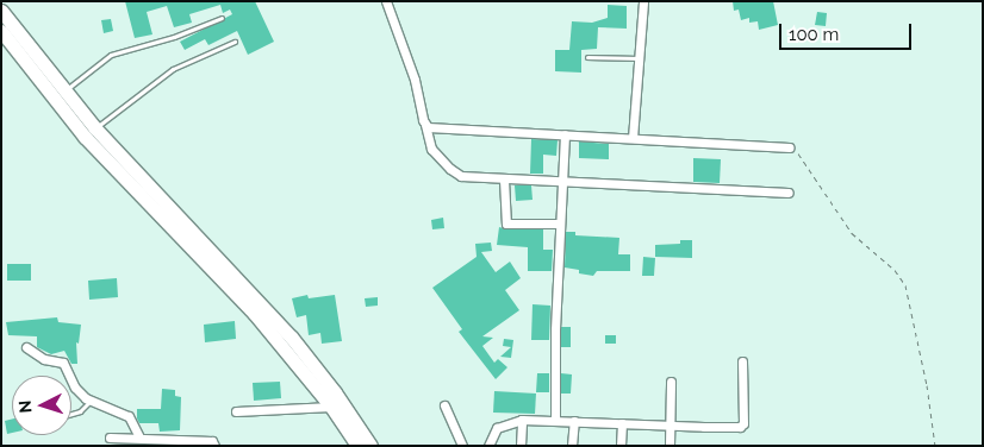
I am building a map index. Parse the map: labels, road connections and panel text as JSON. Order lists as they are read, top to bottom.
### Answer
{
  "scale_bar": "100 m",
  "north": "left"
}
